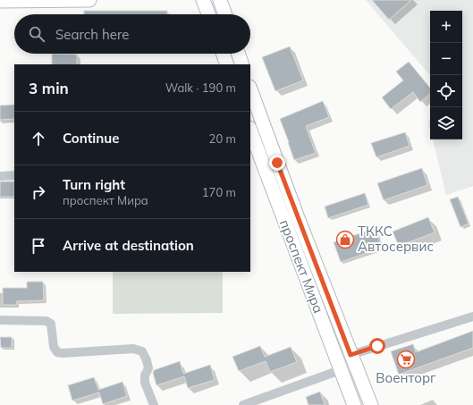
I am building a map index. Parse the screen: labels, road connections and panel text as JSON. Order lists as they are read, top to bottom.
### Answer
{
  "streets": {
    "main road": ["проспект Мира"]
  },
  "places": {
    "shop": ["ТККС Автосервис"],
    "supermarket": ["Военторг"]
  },
  "page": {
    "map_buttons": ["+", "−"],
    "search": "Search here",
    "heading": ["3 min", "Walk · 190 m"],
    "list": [
      ["Continue", "20 m"],
      ["Turn right", "проспект Мира", "170 m"],
      "Arrive at destination"
    ]
  }
}
